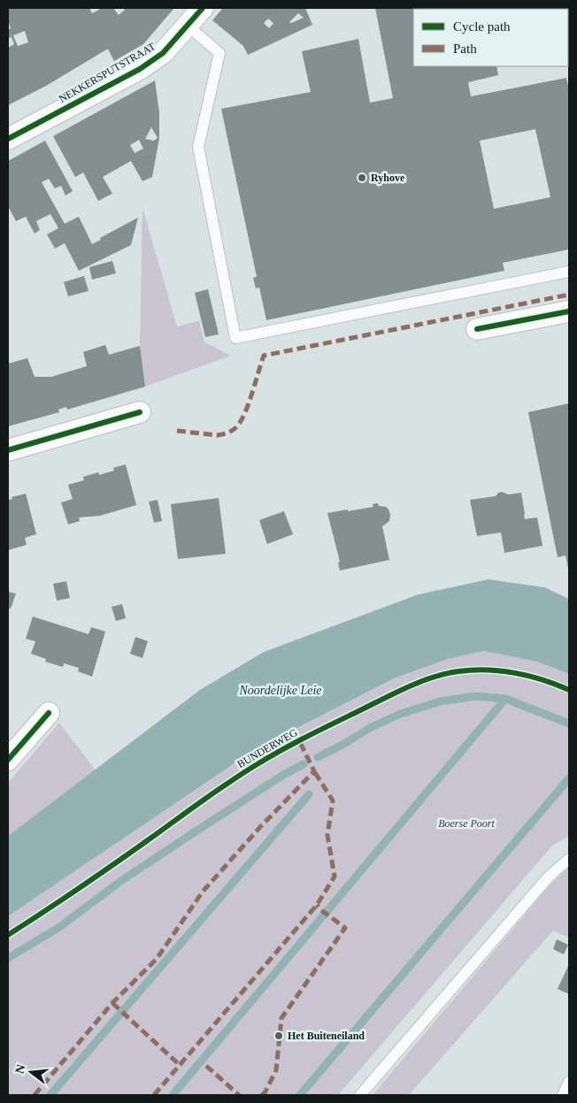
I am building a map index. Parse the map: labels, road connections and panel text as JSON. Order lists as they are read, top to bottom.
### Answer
{
  "streets": {
    "street": ["NEKKERSPUTSTRAAT"],
    "cycle path": ["BUNDERWEG"]
  },
  "water": ["Noordelijke Leie"],
  "parks": ["Boerse Poort"],
  "places": ["Ryhove", "Het Buiteneiland"],
  "legend": ["Cycle path", "Path"],
  "north": "left"
}
